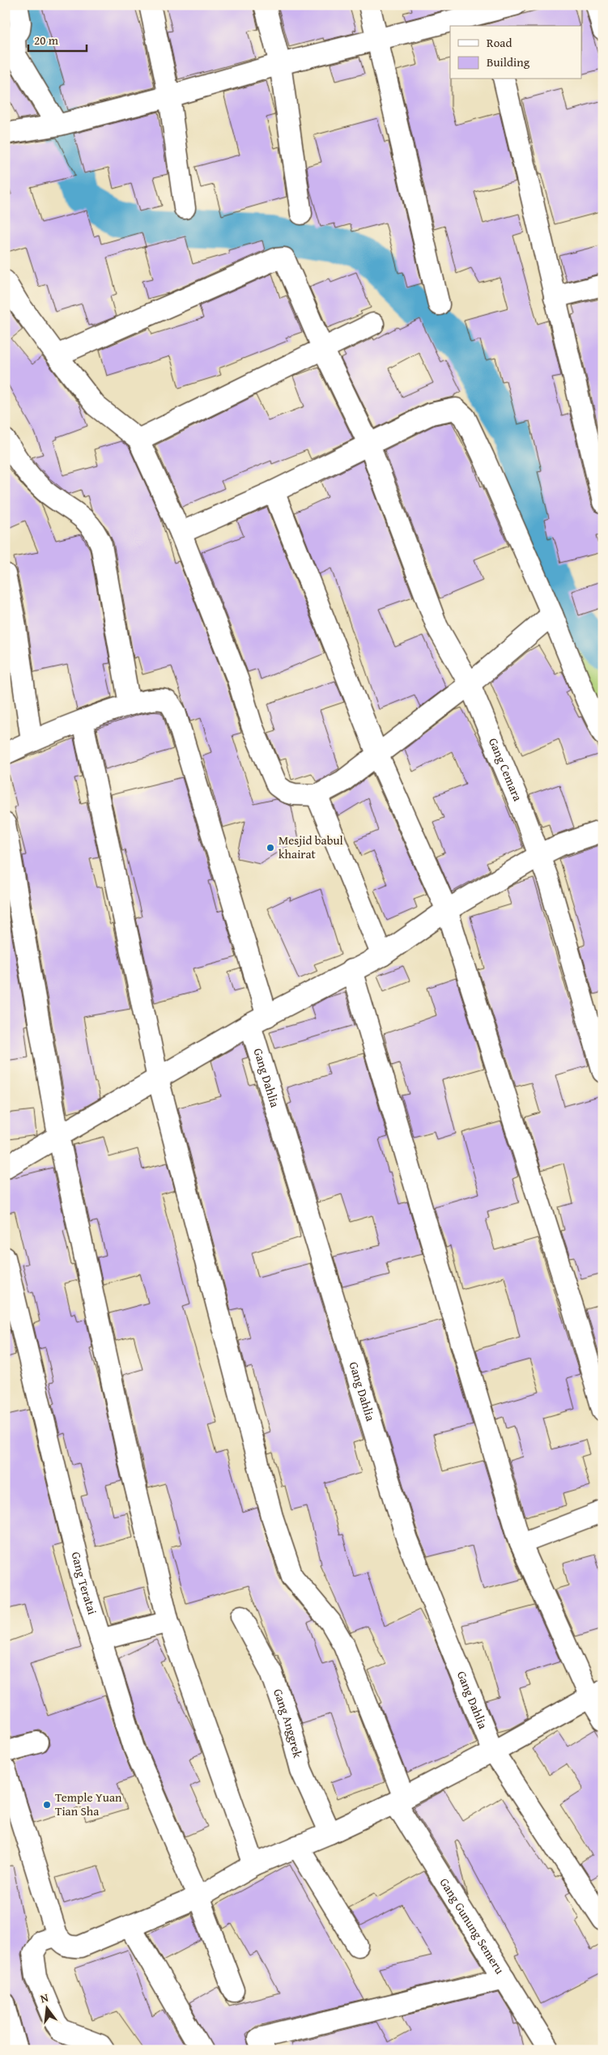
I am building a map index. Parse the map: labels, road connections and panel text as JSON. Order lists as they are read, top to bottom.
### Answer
{
  "streets": {
    "street": [
      "Gang Cemara",
      "Gang Dahlia",
      "Gang Teratai",
      "Gang Anggrek",
      "Gang Gunung Semeru"
    ]
  },
  "places": ["Mesjid babul khairat", "Temple Yuan Tian Sha"],
  "legend": ["Road", "Building"],
  "scale_bar": "20 m",
  "north": "top"
}
